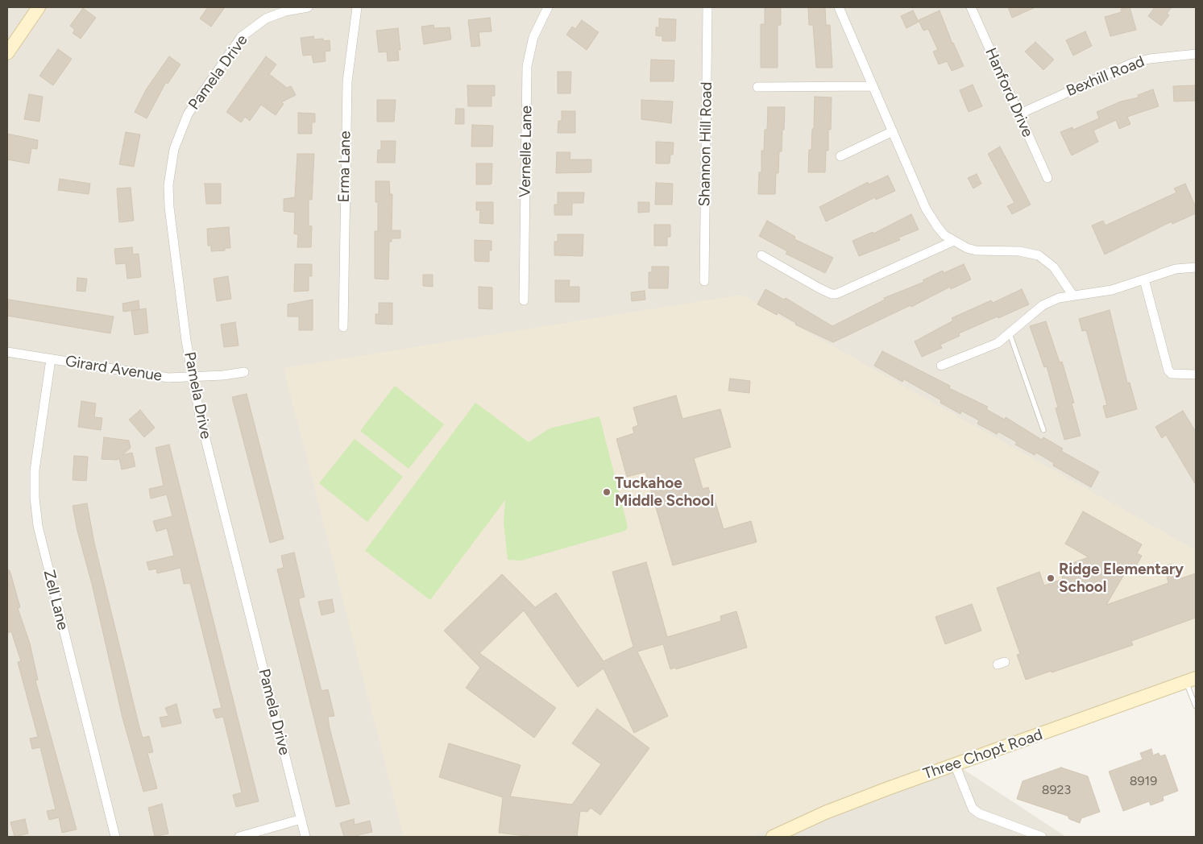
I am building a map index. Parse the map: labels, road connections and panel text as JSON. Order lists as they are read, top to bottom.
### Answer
{
  "streets": {
    "main road": ["Three Chopt Road"],
    "street": [
      "Pamela Drive",
      "Bexhill Road",
      "Hanford Drive",
      "Shannon Hill Road",
      "Vernelle Lane",
      "Erma Lane",
      "Girard Avenue",
      "Zell Lane"
    ]
  },
  "crossings": [
    ["Pamela Drive", "Girard Avenue"],
    ["Bexhill Road", "Hanford Drive"],
    ["Girard Avenue", "Zell Lane"]
  ],
  "places": ["Tuckahoe Middle School", "Ridge Elementary School"],
  "house_numbers": ["8919", "8923"]
}
